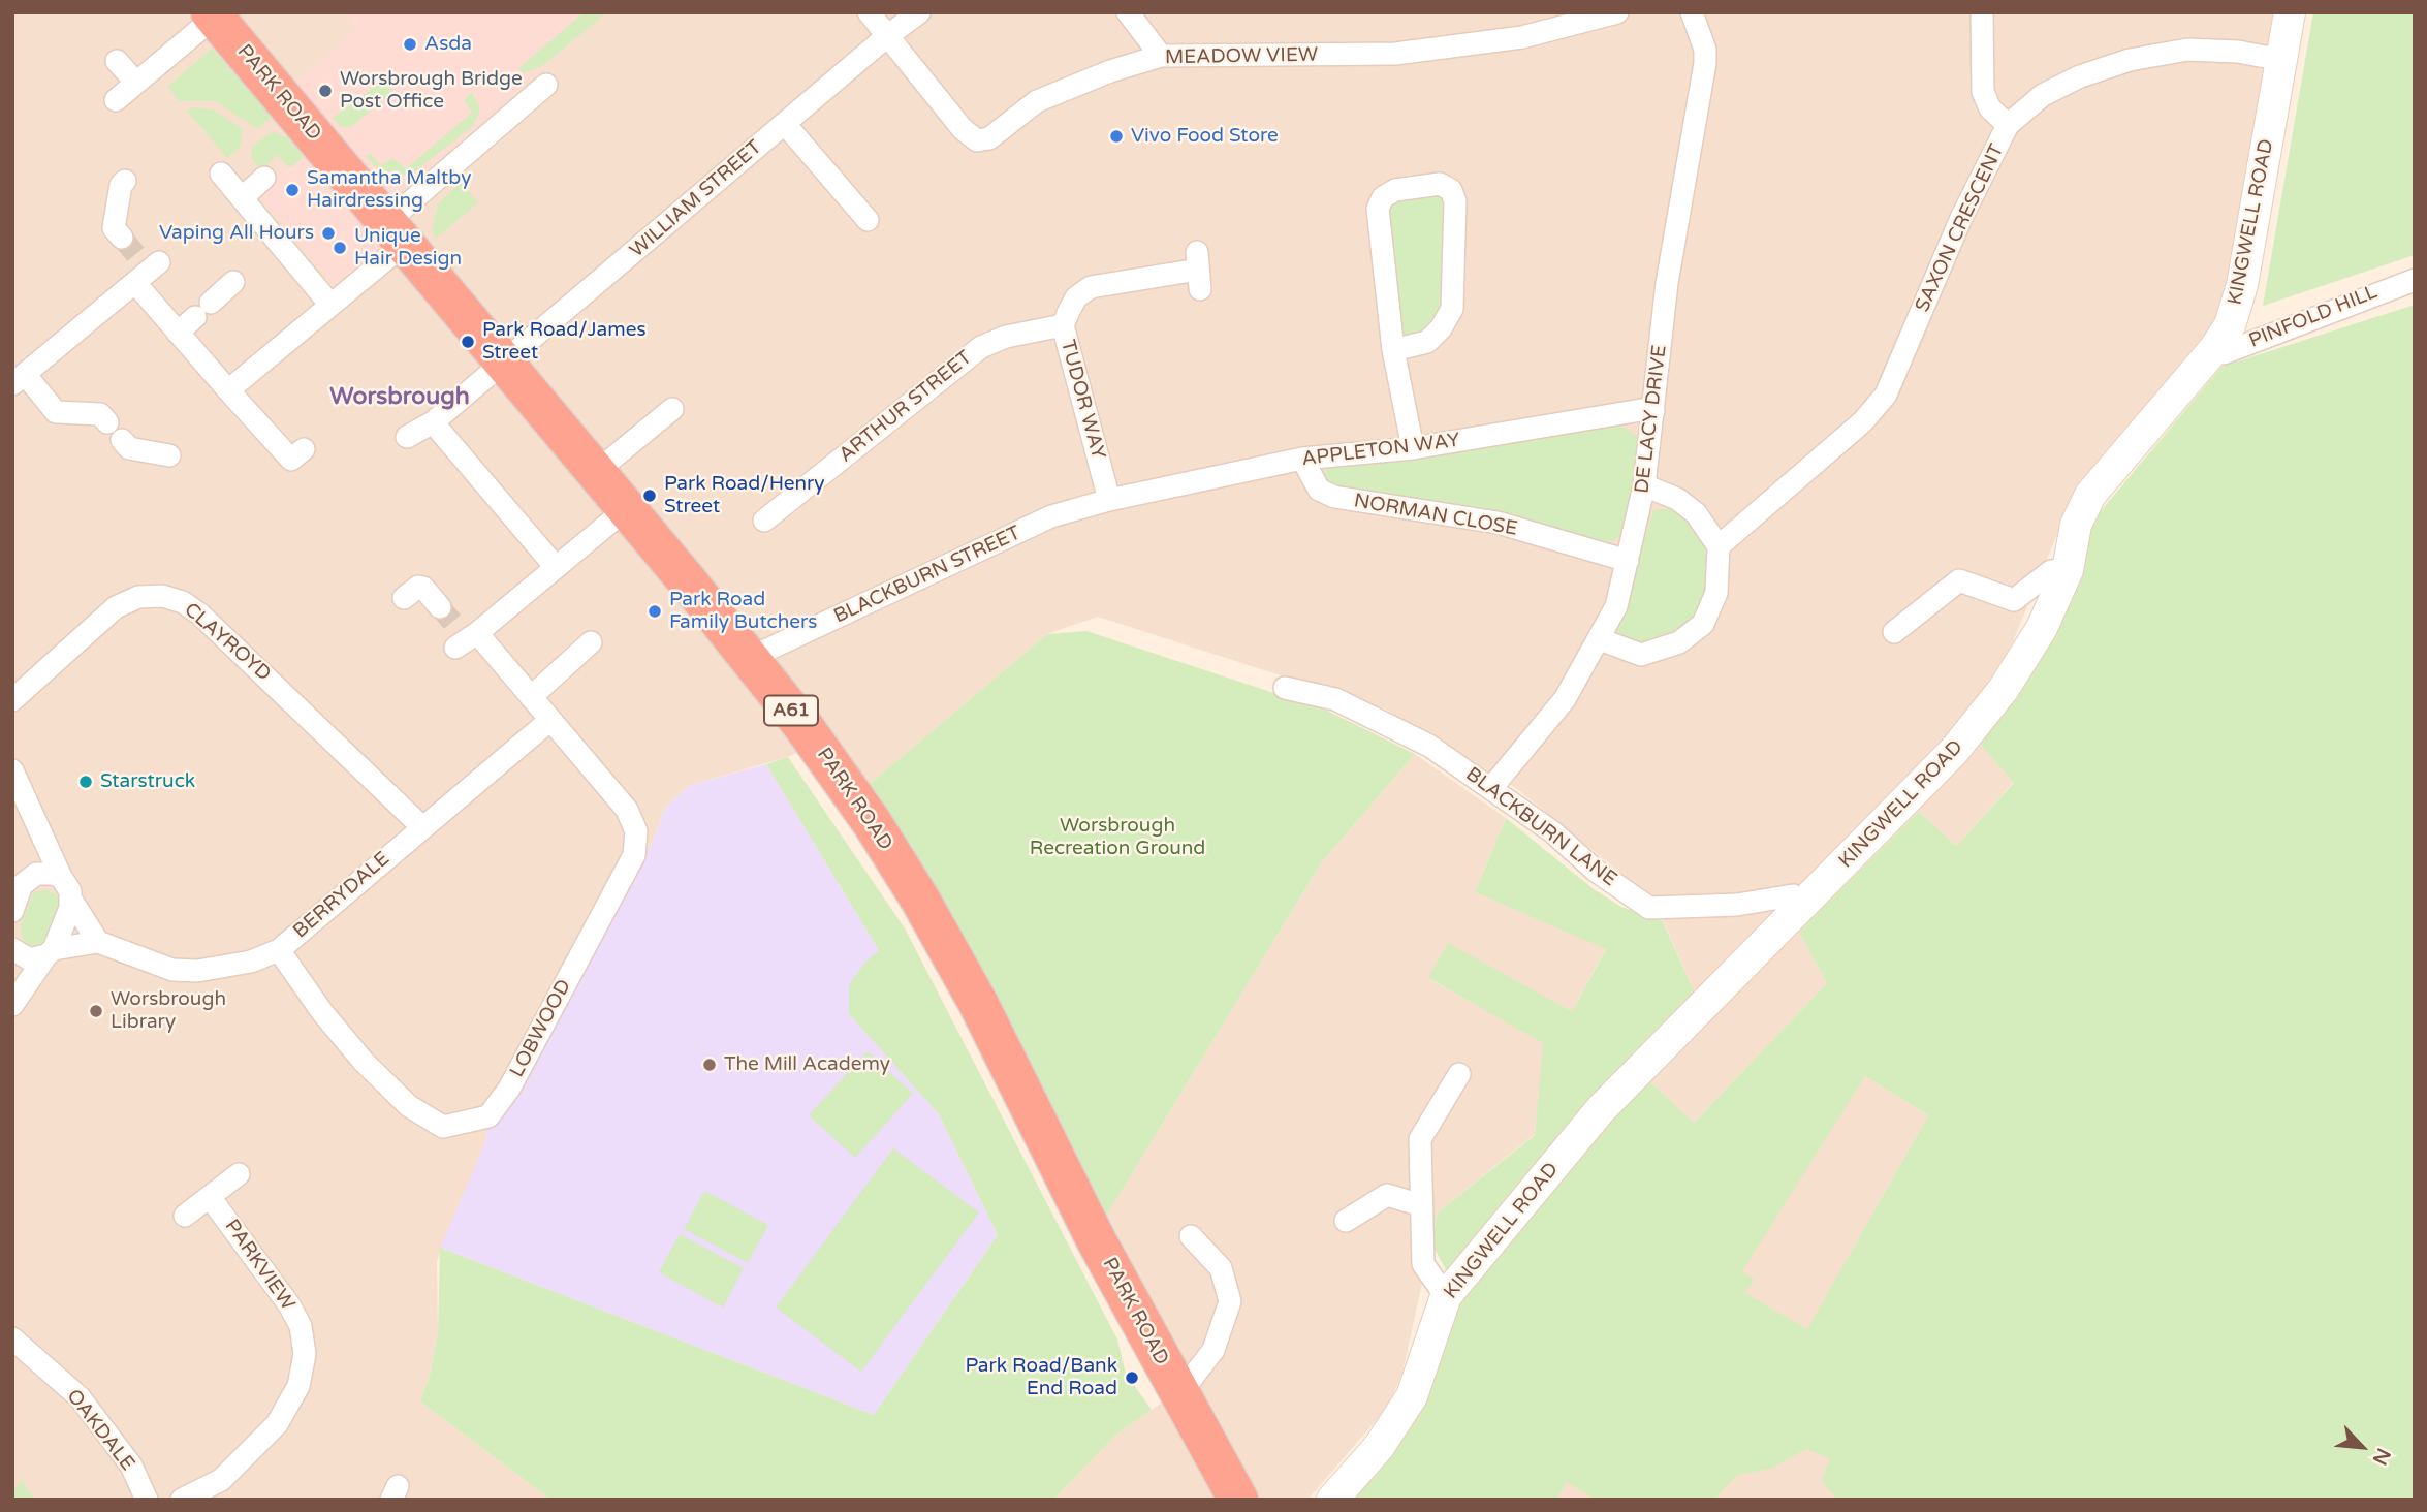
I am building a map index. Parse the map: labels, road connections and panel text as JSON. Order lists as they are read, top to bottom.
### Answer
{
  "streets": {
    "highway": ["PARK ROAD", "A61"],
    "street": [
      "MEADOW VIEW",
      "WILLIAM STREET",
      "KINGWELL ROAD",
      "SAXON CRESCENT",
      "PINFOLD HILL",
      "TUDOR WAY",
      "ARTHUR STREET",
      "DE LACY DRIVE",
      "APPLETON WAY",
      "NORMAN CLOSE",
      "BLACKBURN STREET",
      "CLAYROYD",
      "BLACKBURN LANE",
      "BERRYDALE",
      "LOBWOOD",
      "PARKVIEW",
      "OAKDALE"
    ]
  },
  "crossings": [
    ["MEADOW VIEW", "WILLIAM STREET"],
    ["PARK ROAD", "WILLIAM STREET"],
    ["PARK ROAD", "BLACKBURN STREET"],
    ["KINGWELL ROAD", "SAXON CRESCENT"],
    ["KINGWELL ROAD", "PINFOLD HILL"],
    ["KINGWELL ROAD", "BLACKBURN LANE"],
    ["TUDOR WAY", "ARTHUR STREET"],
    ["TUDOR WAY", "APPLETON WAY"],
    ["TUDOR WAY", "BLACKBURN STREET"],
    ["DE LACY DRIVE", "APPLETON WAY"],
    ["DE LACY DRIVE", "NORMAN CLOSE"],
    ["DE LACY DRIVE", "BLACKBURN LANE"],
    ["APPLETON WAY", "NORMAN CLOSE"],
    ["APPLETON WAY", "BLACKBURN STREET"],
    ["CLAYROYD", "BERRYDALE"],
    ["BERRYDALE", "LOBWOOD"]
  ],
  "districts": ["Worsbrough"],
  "parks": ["Worsbrough Recreation Ground"],
  "places": [
    "Asda",
    "Worsbrough Bridge Post Office",
    "Vivo Food Store",
    "Samantha Maltby Hairdressing",
    "Vaping All Hours",
    "Unique Hair Design",
    "Park Road/James Street",
    "Park Road/Henry Street",
    "Park Road Family Butchers",
    "Starstruck",
    "Worsbrough Library",
    "The Mill Academy",
    "Park Road/Bank End Road"
  ],
  "north": "bottom right"
}
